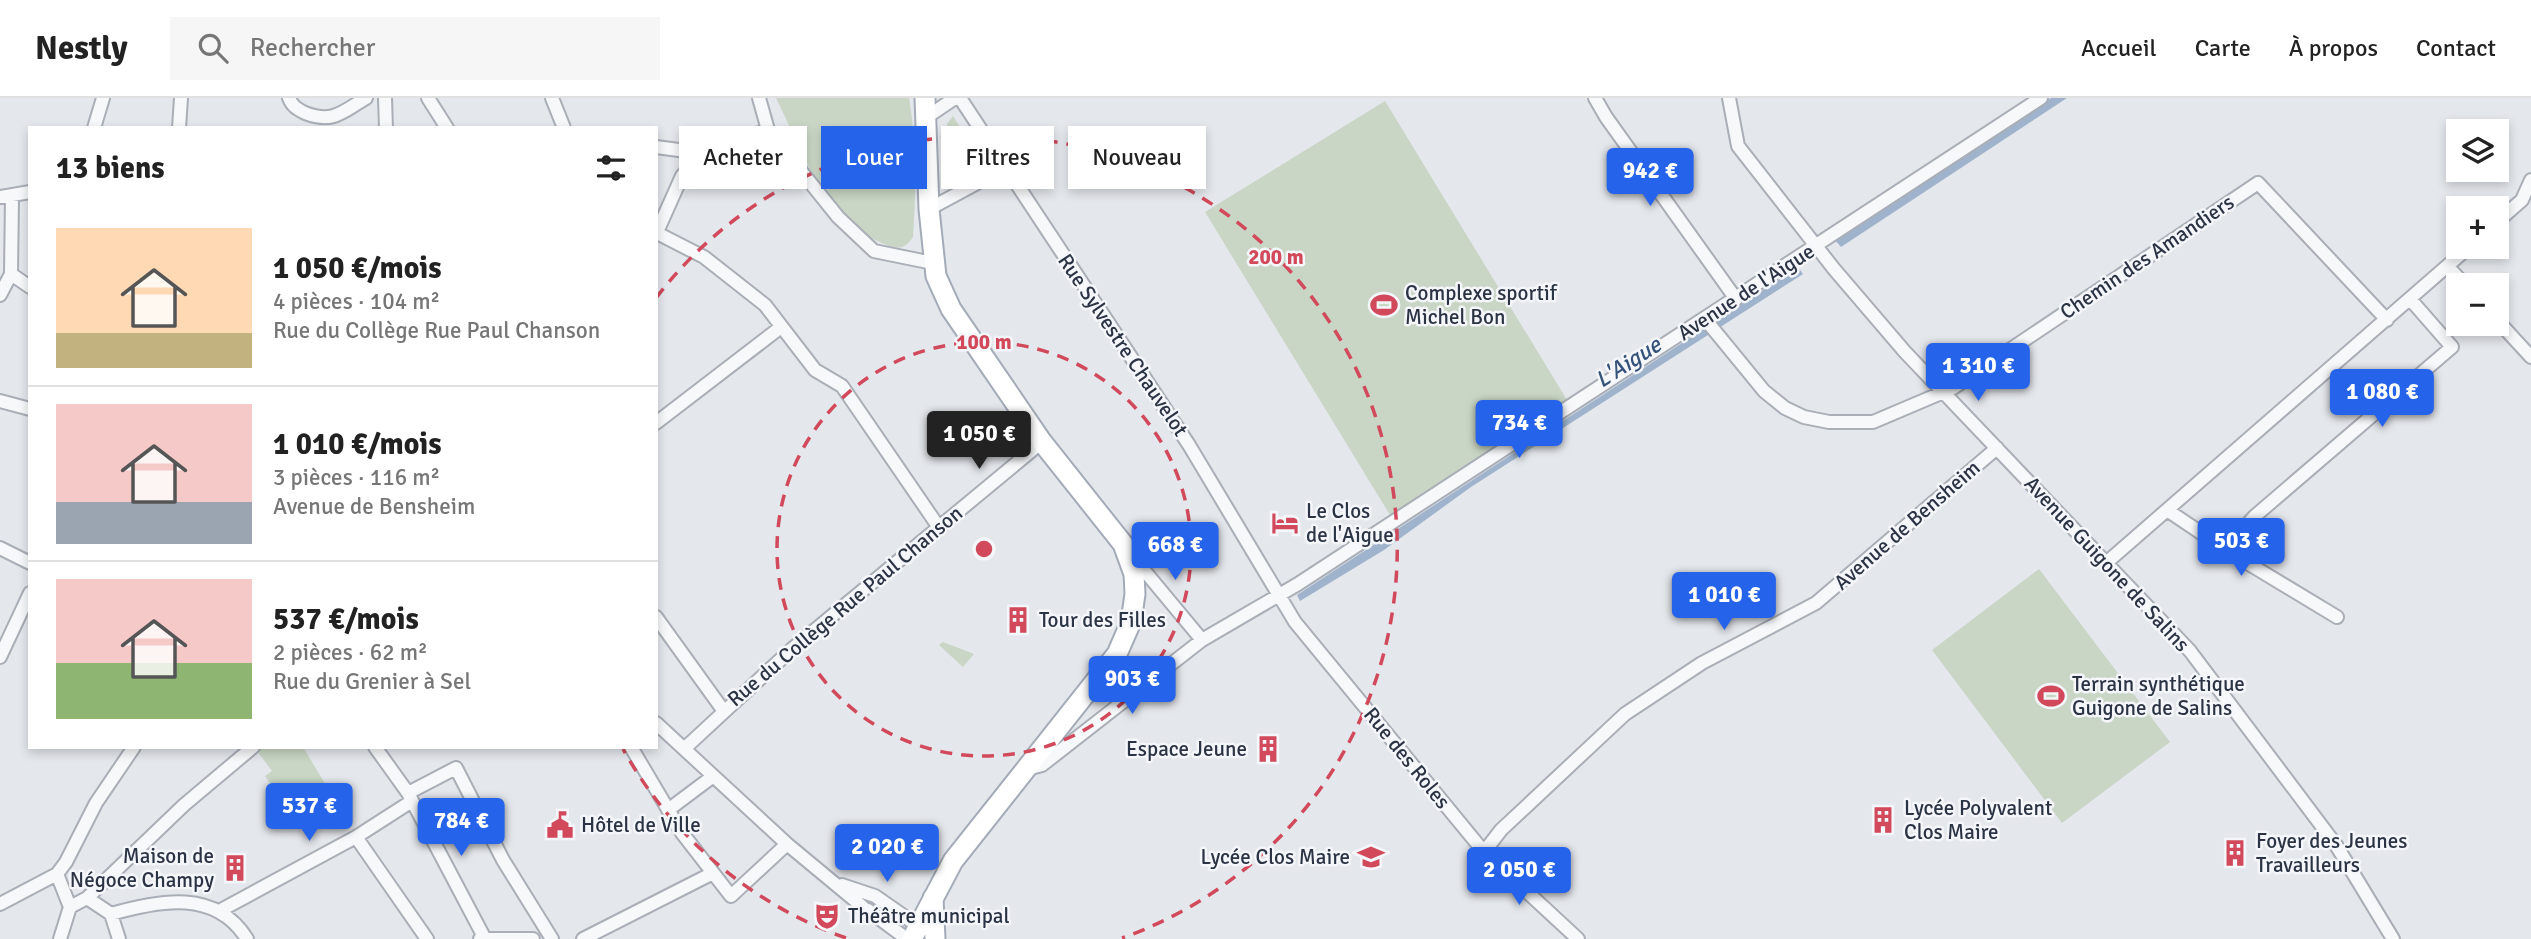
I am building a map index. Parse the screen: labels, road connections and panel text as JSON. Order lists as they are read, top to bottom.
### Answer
{
  "streets": {
    "street": [
      "Chemin des Amandiers",
      "Avenue de l'Aigue",
      "Rue Sylvestre Chauvelot",
      "Avenue de Bensheim",
      "Avenue Guigone de Salins",
      "Rue du Collège Rue Paul Chanson",
      "Rue des Roles"
    ]
  },
  "crossings": [
    ["Chemin des Amandiers", "Avenue de l'Aigue"],
    ["Chemin des Amandiers", "Avenue Guigone de Salins"],
    ["Avenue de l'Aigue", "Rue Sylvestre Chauvelot"],
    ["Avenue de l'Aigue", "Avenue Guigone de Salins"],
    ["Avenue de l'Aigue", "Rue des Roles"],
    ["Rue Sylvestre Chauvelot", "Rue des Roles"],
    ["Avenue de Bensheim", "Avenue Guigone de Salins"],
    ["Avenue de Bensheim", "Rue des Roles"]
  ],
  "water": ["L'Aigue"],
  "places": {
    "sports": ["Complexe sportif Michel Bon", "Terrain synthétique Guigone de Salins"],
    "hotel": ["Le Clos de l'Aigue"],
    "building": [
      "Tour des Filles",
      "Espace Jeune",
      "Lycée Polyvalent Clos Maire",
      "Foyer des Jeunes Travailleurs",
      "Maison de Négoce Champy"
    ],
    "public building": ["Hôtel de Ville"],
    "school or university": ["Lycée Clos Maire"],
    "theatre": ["Théâtre municipal"]
  },
  "page": {
    "header": "Nestly",
    "search": "Rechercher",
    "nav": [
      "Accueil",
      "Carte",
      "À propos",
      "Contact"
    ],
    "map_buttons": ["+", "−"],
    "chip": [
      "Acheter",
      "Louer",
      "Filtres",
      "Nouveau"
    ],
    "heading": "13 biens",
    "price": [
      "942 €",
      "1 310 €",
      "1 080 €",
      "734 €",
      "1 050 €",
      "503 €",
      "668 €",
      "1 010 €",
      "903 €",
      "537 €",
      "784 €",
      "2 020 €",
      "2 050 €"
    ],
    "list": [
      {
        "name": "1 050 €/mois",
        "note": "4 pièces · 104 m² · Rue du Collège Rue Paul Chanson"
      },
      {
        "name": "1 010 €/mois",
        "note": "3 pièces · 116 m² · Avenue de Bensheim"
      },
      {
        "name": "537 €/mois",
        "note": "2 pièces · 62 m² · Rue du Grenier à Sel"
      }
    ]
  },
  "rings": ["200 m", "100 m"]
}
